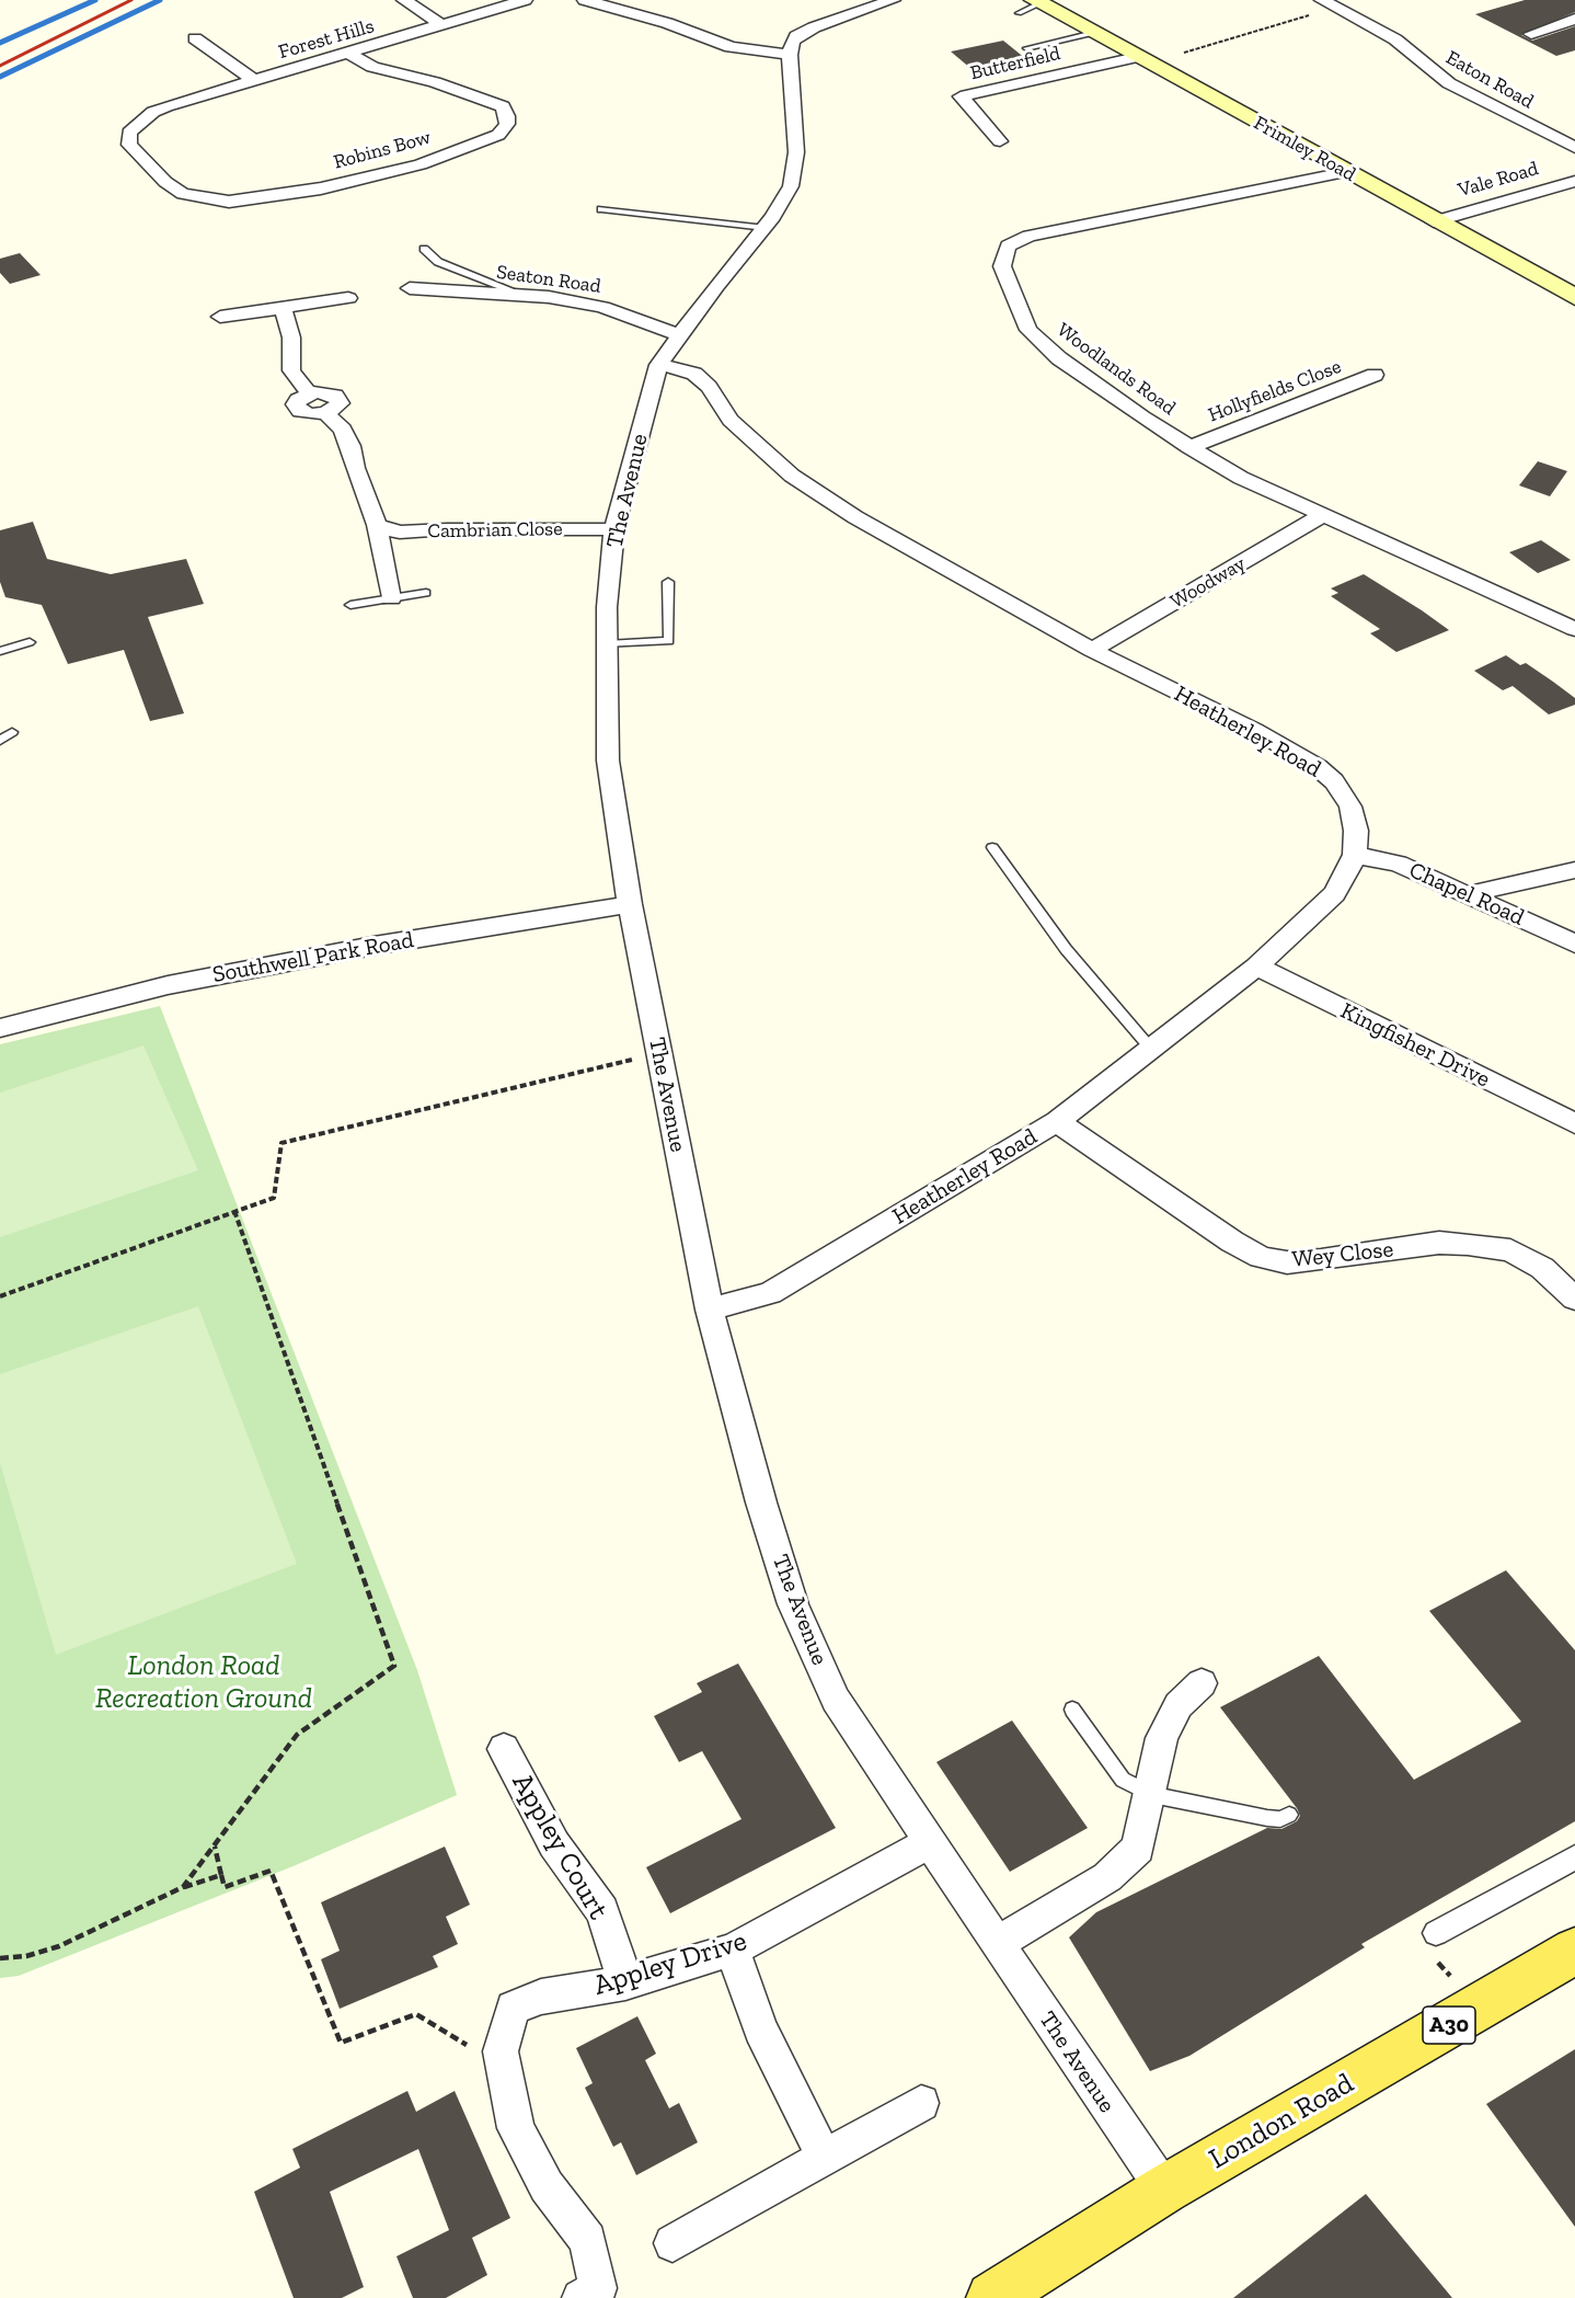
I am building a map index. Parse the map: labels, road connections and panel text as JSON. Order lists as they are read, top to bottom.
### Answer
{
  "streets": {
    "main road": ["Frimley Road", "A30", "London Road"],
    "street": [
      "Forest Hills",
      "Butterfield",
      "Eaton Road",
      "Robins Bow",
      "Vale Road",
      "Seaton Road",
      "Woodlands Road",
      "Hollyfields Close",
      "The Avenue",
      "Cambrian Close",
      "Woodway",
      "Heatherley Road",
      "Chapel Road",
      "Southwell Park Road",
      "Kingfisher Drive",
      "Wey Close",
      "Appley Court",
      "Appley Drive"
    ]
  },
  "crossings": [
    ["Forest Hills", "Robins Bow"],
    ["Butterfield", "Frimley Road"],
    ["Frimley Road", "Vale Road"],
    ["Frimley Road", "Woodlands Road"],
    ["Seaton Road", "The Avenue"],
    ["Woodlands Road", "Hollyfields Close"],
    ["Woodlands Road", "Woodway"],
    ["The Avenue", "Cambrian Close"],
    ["The Avenue", "Heatherley Road"],
    ["The Avenue", "Southwell Park Road"],
    ["The Avenue", "Appley Drive"],
    ["The Avenue", "London Road"],
    ["Woodway", "Heatherley Road"],
    ["Heatherley Road", "Chapel Road"],
    ["Heatherley Road", "Kingfisher Drive"],
    ["Heatherley Road", "Wey Close"],
    ["Appley Court", "Appley Drive"]
  ],
  "parks": ["London Road Recreation Ground"]
}
